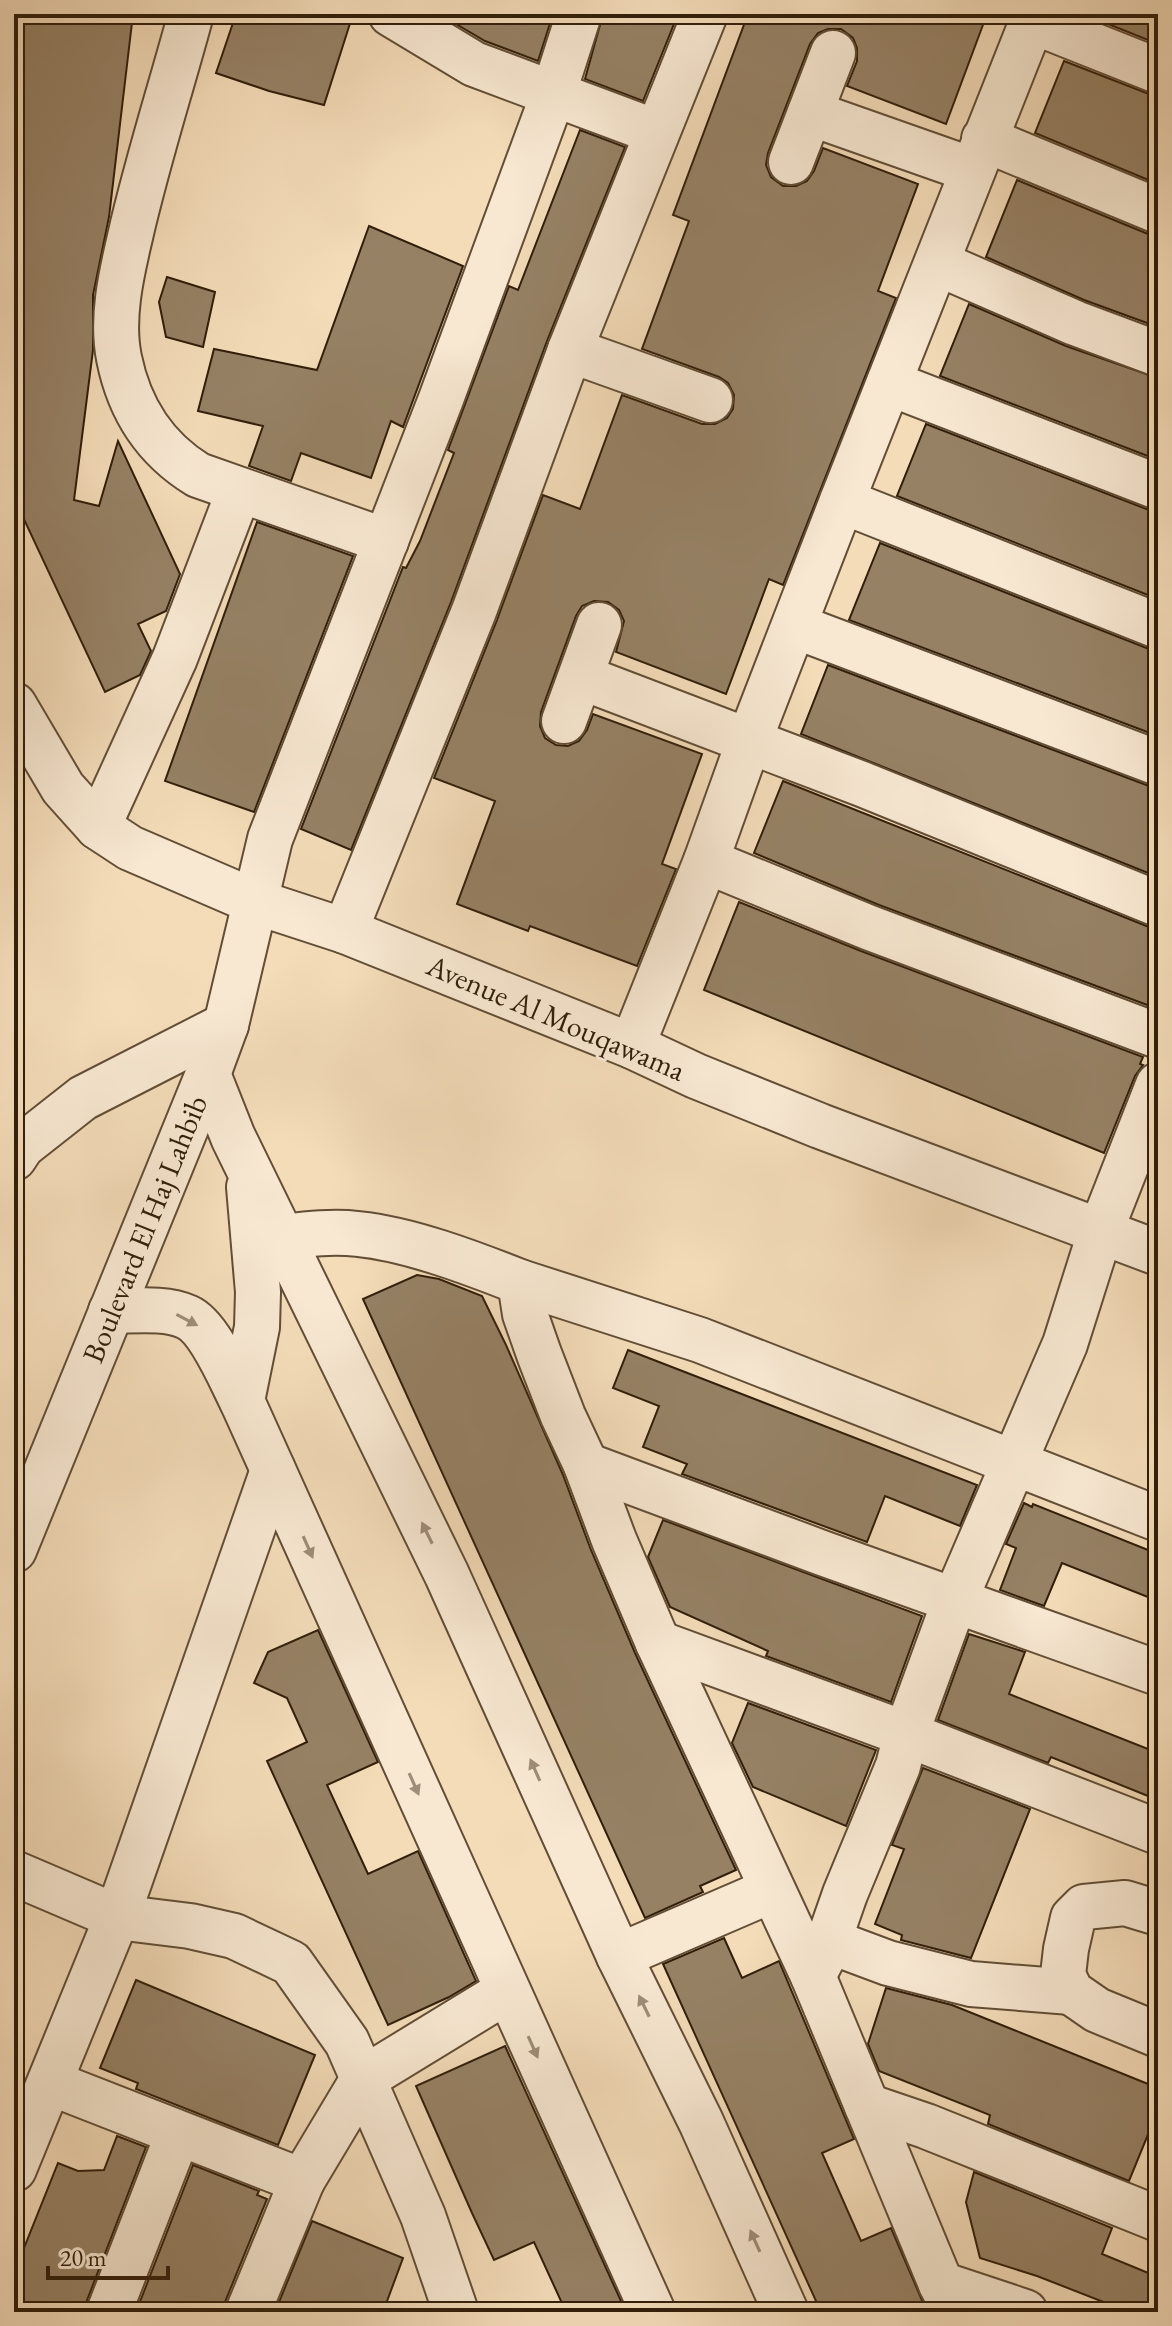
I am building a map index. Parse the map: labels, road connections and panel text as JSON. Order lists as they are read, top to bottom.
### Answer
{
  "streets": {
    "street": ["Avenue Al Mouqawama", "Boulevard El Haj Lahbib"]
  },
  "crossings": [
    ["Avenue Al Mouqawama", "Boulevard El Haj Lahbib"]
  ],
  "scale_bar": "20 m"
}
